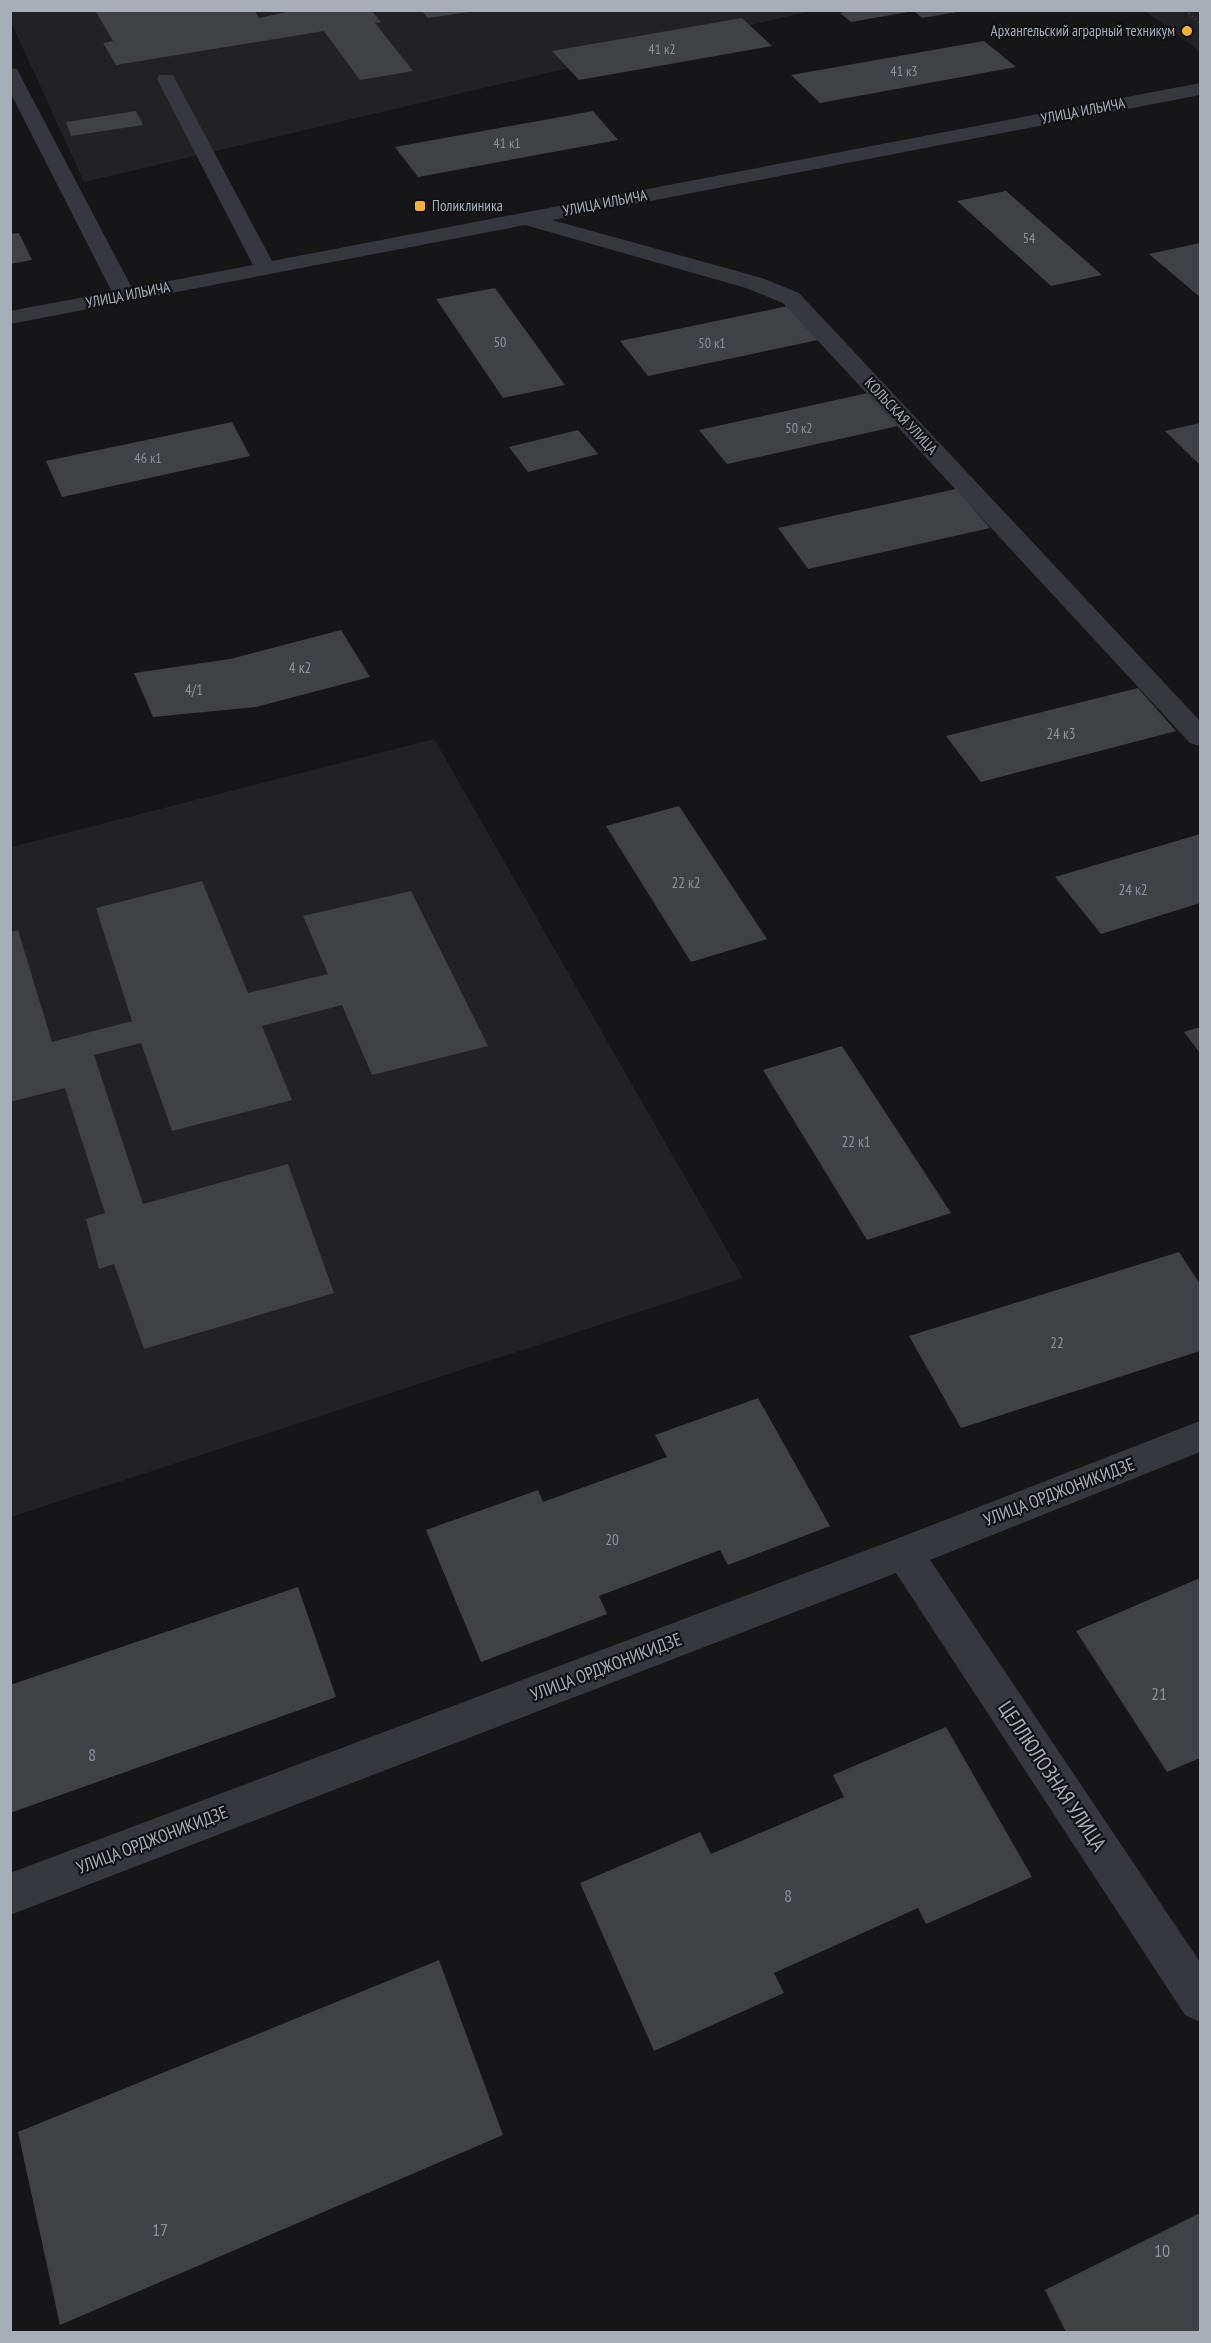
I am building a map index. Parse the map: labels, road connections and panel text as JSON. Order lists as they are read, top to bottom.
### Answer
{
  "streets": {
    "street": [
      "УЛИЦА ИЛЬИЧА",
      "КОЛЬСКАЯ УЛИЦА",
      "УЛИЦА ОРДЖОНИКИДЗЕ",
      "ЦЕЛЛЮЛОЗНАЯ УЛИЦА"
    ]
  },
  "crossings": [
    ["УЛИЦА ИЛЬИЧА", "КОЛЬСКАЯ УЛИЦА"],
    ["УЛИЦА ОРДЖОНИКИДЗЕ", "ЦЕЛЛЮЛОЗНАЯ УЛИЦА"]
  ],
  "places": {
    "other": ["Архангельский аграрный техникум"],
    "transit": ["Поликлиника"]
  },
  "house_numbers": [
    "41 к2",
    "41 к3",
    "41 к1",
    "54",
    "50",
    "50 к1",
    "50 к2",
    "46 к1",
    "4 к2",
    "4/1",
    "24 к3",
    "22 к2",
    "24 к2",
    "22 к1",
    "22",
    "20",
    "21",
    "8",
    "8",
    "17",
    "10"
  ]
}
